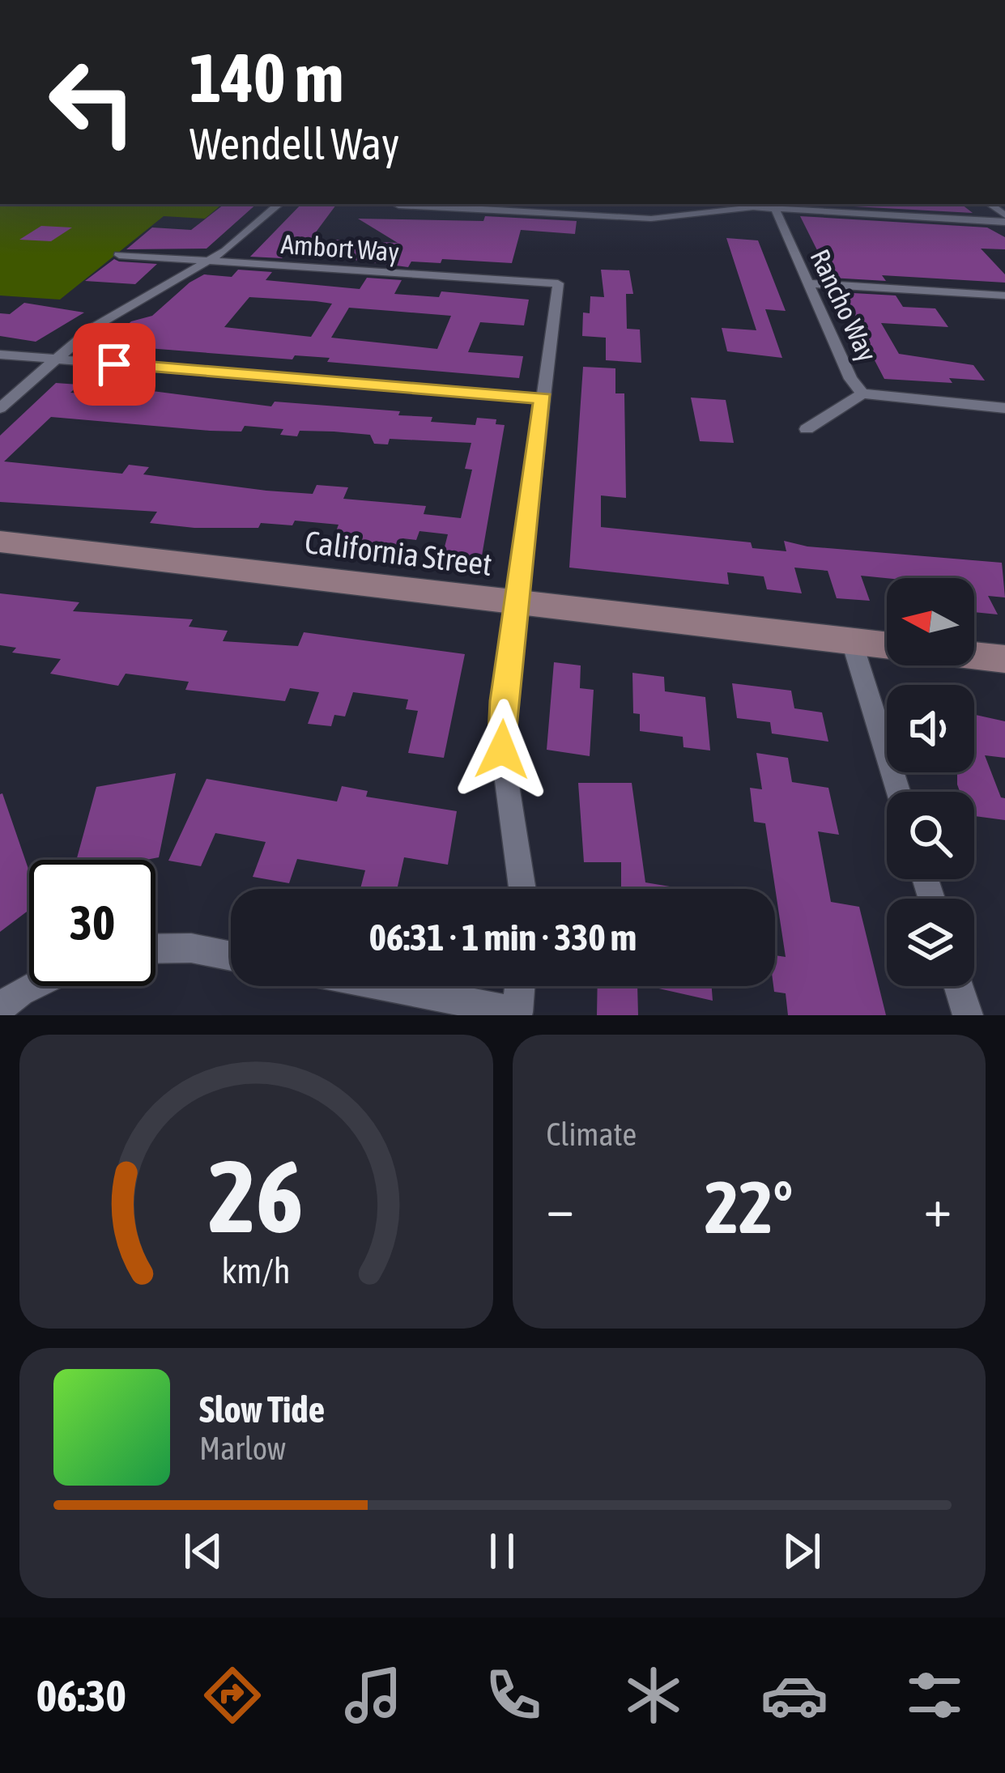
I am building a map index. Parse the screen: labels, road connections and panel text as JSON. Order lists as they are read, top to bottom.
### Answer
{
  "streets": {
    "street": ["Ambort Way", "Rancho Way", "California Street"]
  },
  "north": "left",
  "page": {
    "turn": ["140 m", "Wendell Way"],
    "limit": "30",
    "trip": "06:31 · 1 min · 330 m",
    "tile": "Climate",
    "heat": ["−", "22°", "+"],
    "song": ["Slow Tide", "Marlow"],
    "tabs": "06:30",
    "gauge": ["26", "km/h"]
  }
}
